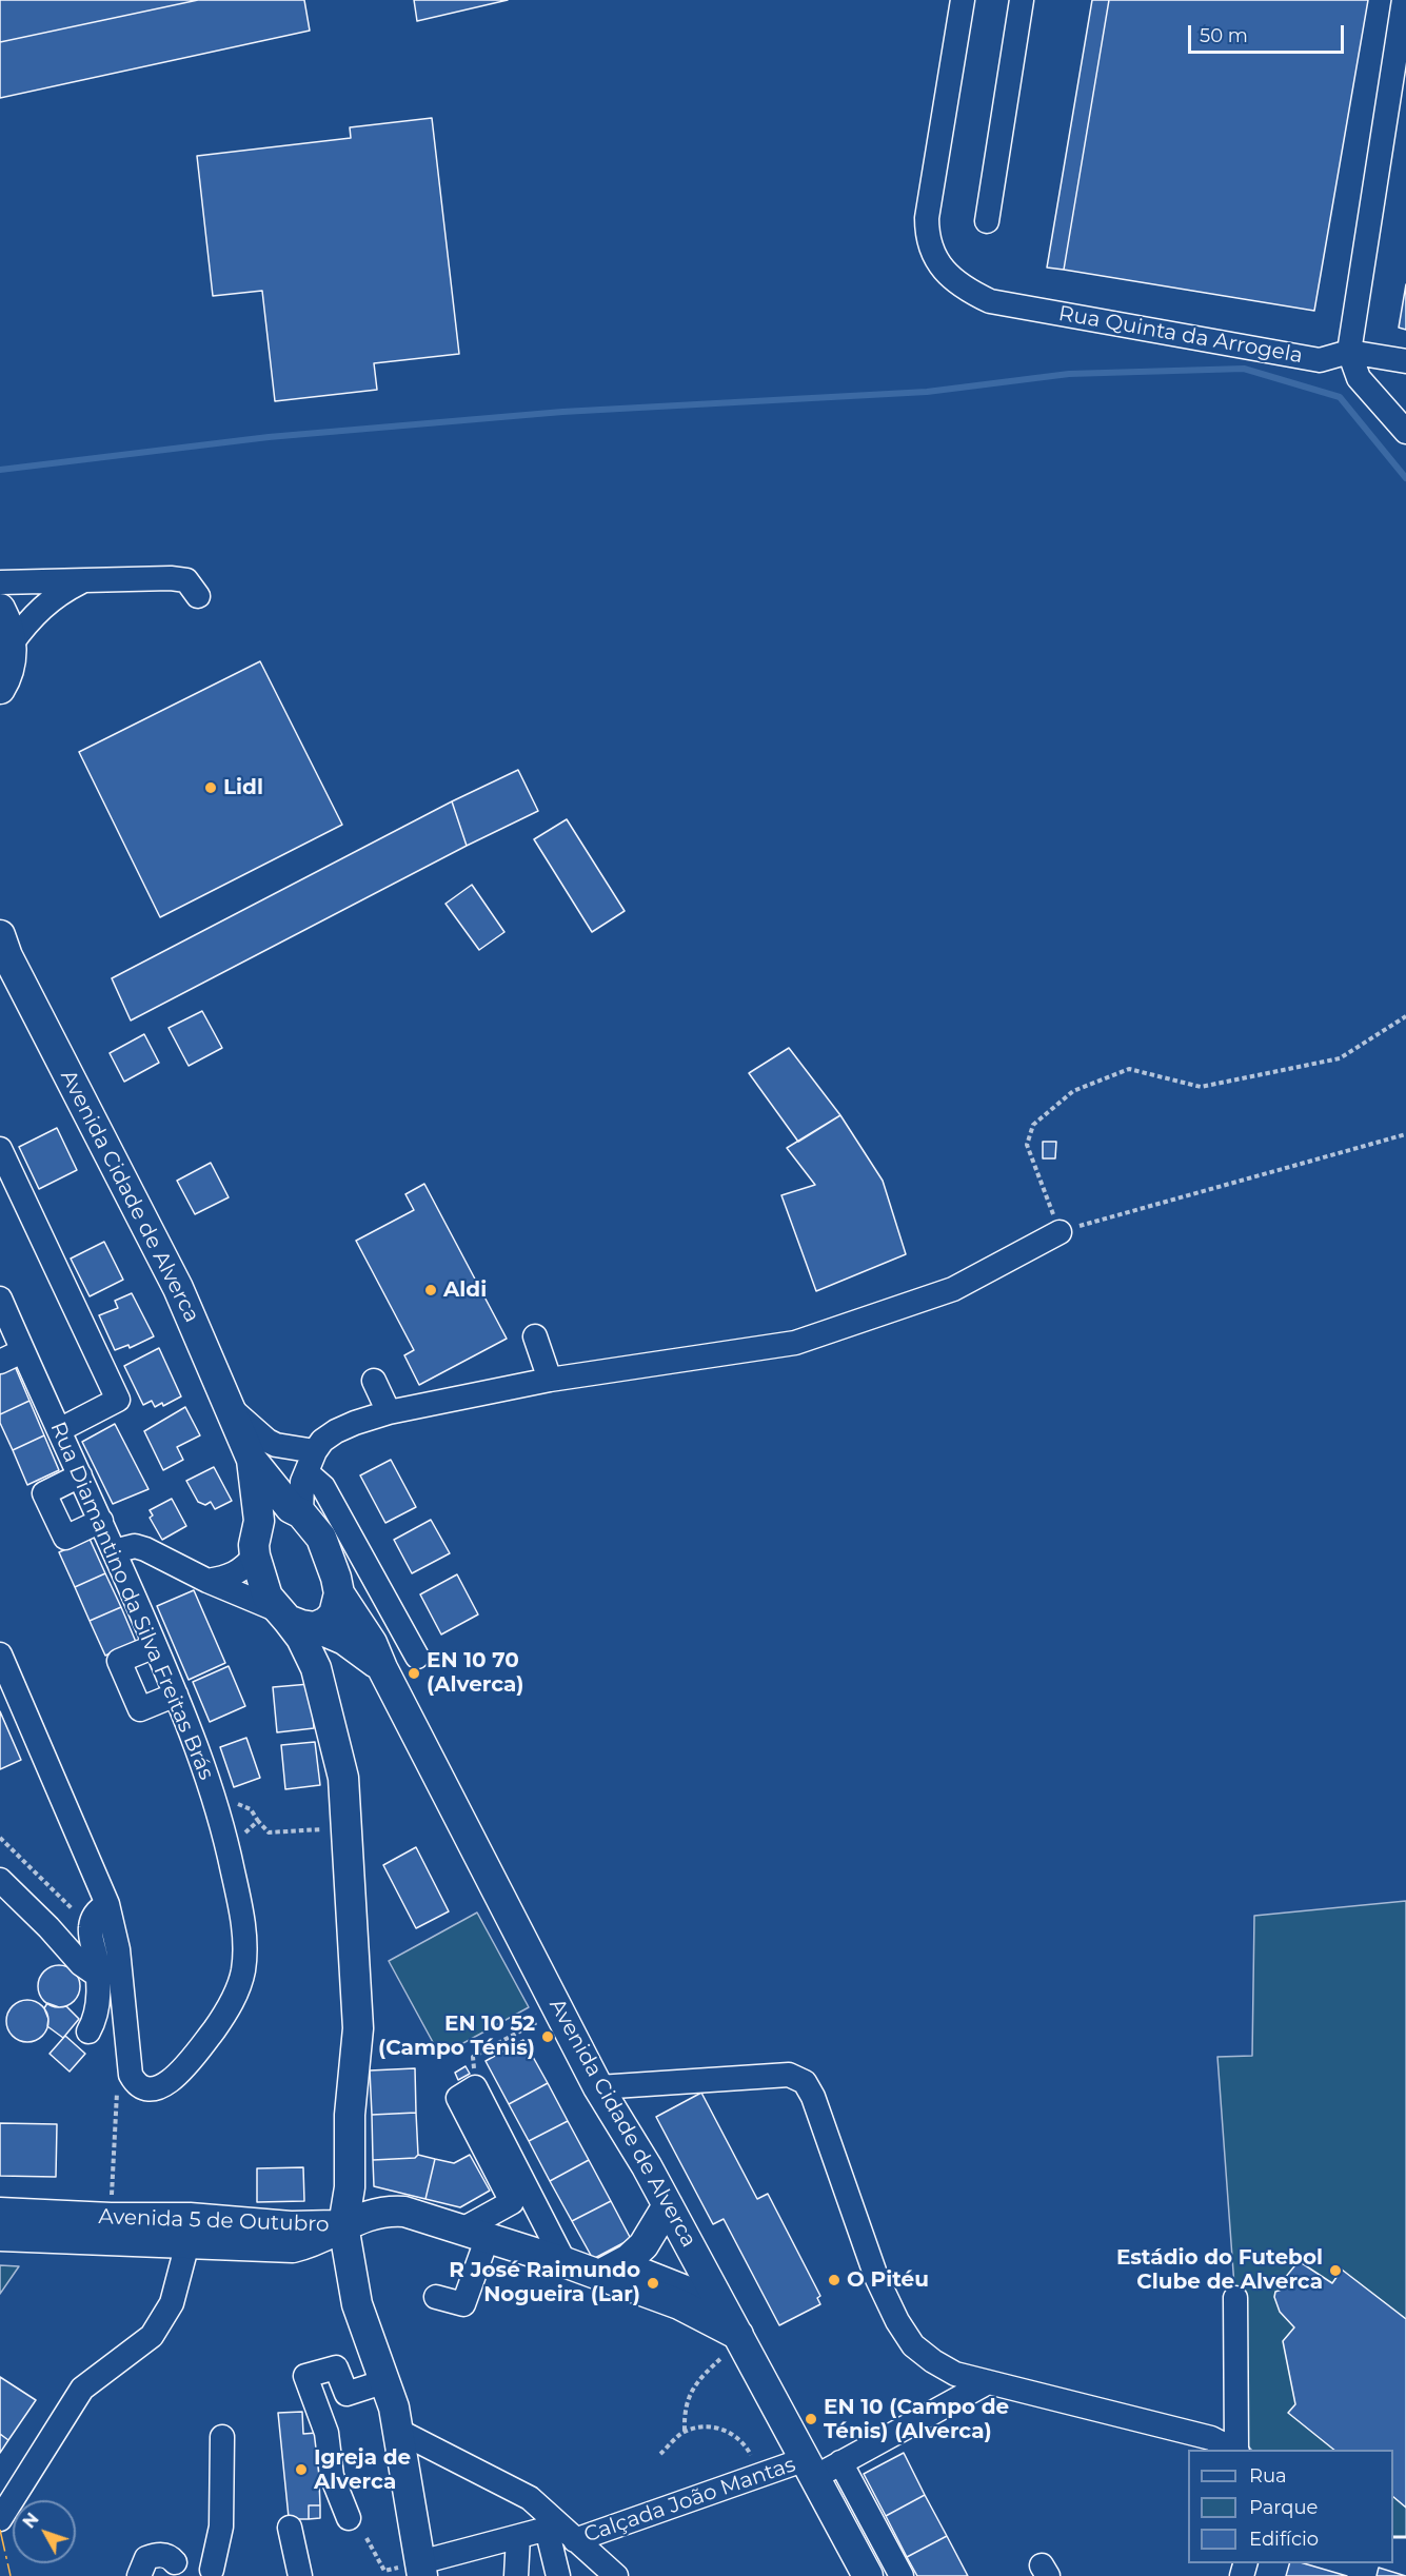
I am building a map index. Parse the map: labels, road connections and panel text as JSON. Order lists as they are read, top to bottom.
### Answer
{
  "streets": {
    "main road": ["Avenida Cidade de Alverca", "Avenida 5 de Outubro"],
    "street": ["Rua Quinta da Arrogela", "Rua Diamantino da Silva Freitas Brás", "Calçada João Mantas"]
  },
  "crossings": [
    ["Avenida Cidade de Alverca", "Avenida 5 de Outubro"],
    ["Avenida Cidade de Alverca", "Calçada João Mantas"]
  ],
  "places": [
    "Lidl",
    "Aldi",
    "EN 10 70 (Alverca)",
    "EN 10 52 (Campo Ténis)",
    "Estádio do Futebol Clube de Alverca",
    "O Pitéu",
    "R José Raimundo Nogueira (Lar)",
    "EN 10 (Campo de Ténis) (Alverca)",
    "Igreja de Alverca"
  ],
  "legend": ["Rua", "Parque", "Edifício"],
  "scale_bar": "50 m",
  "north": "top left"
}
